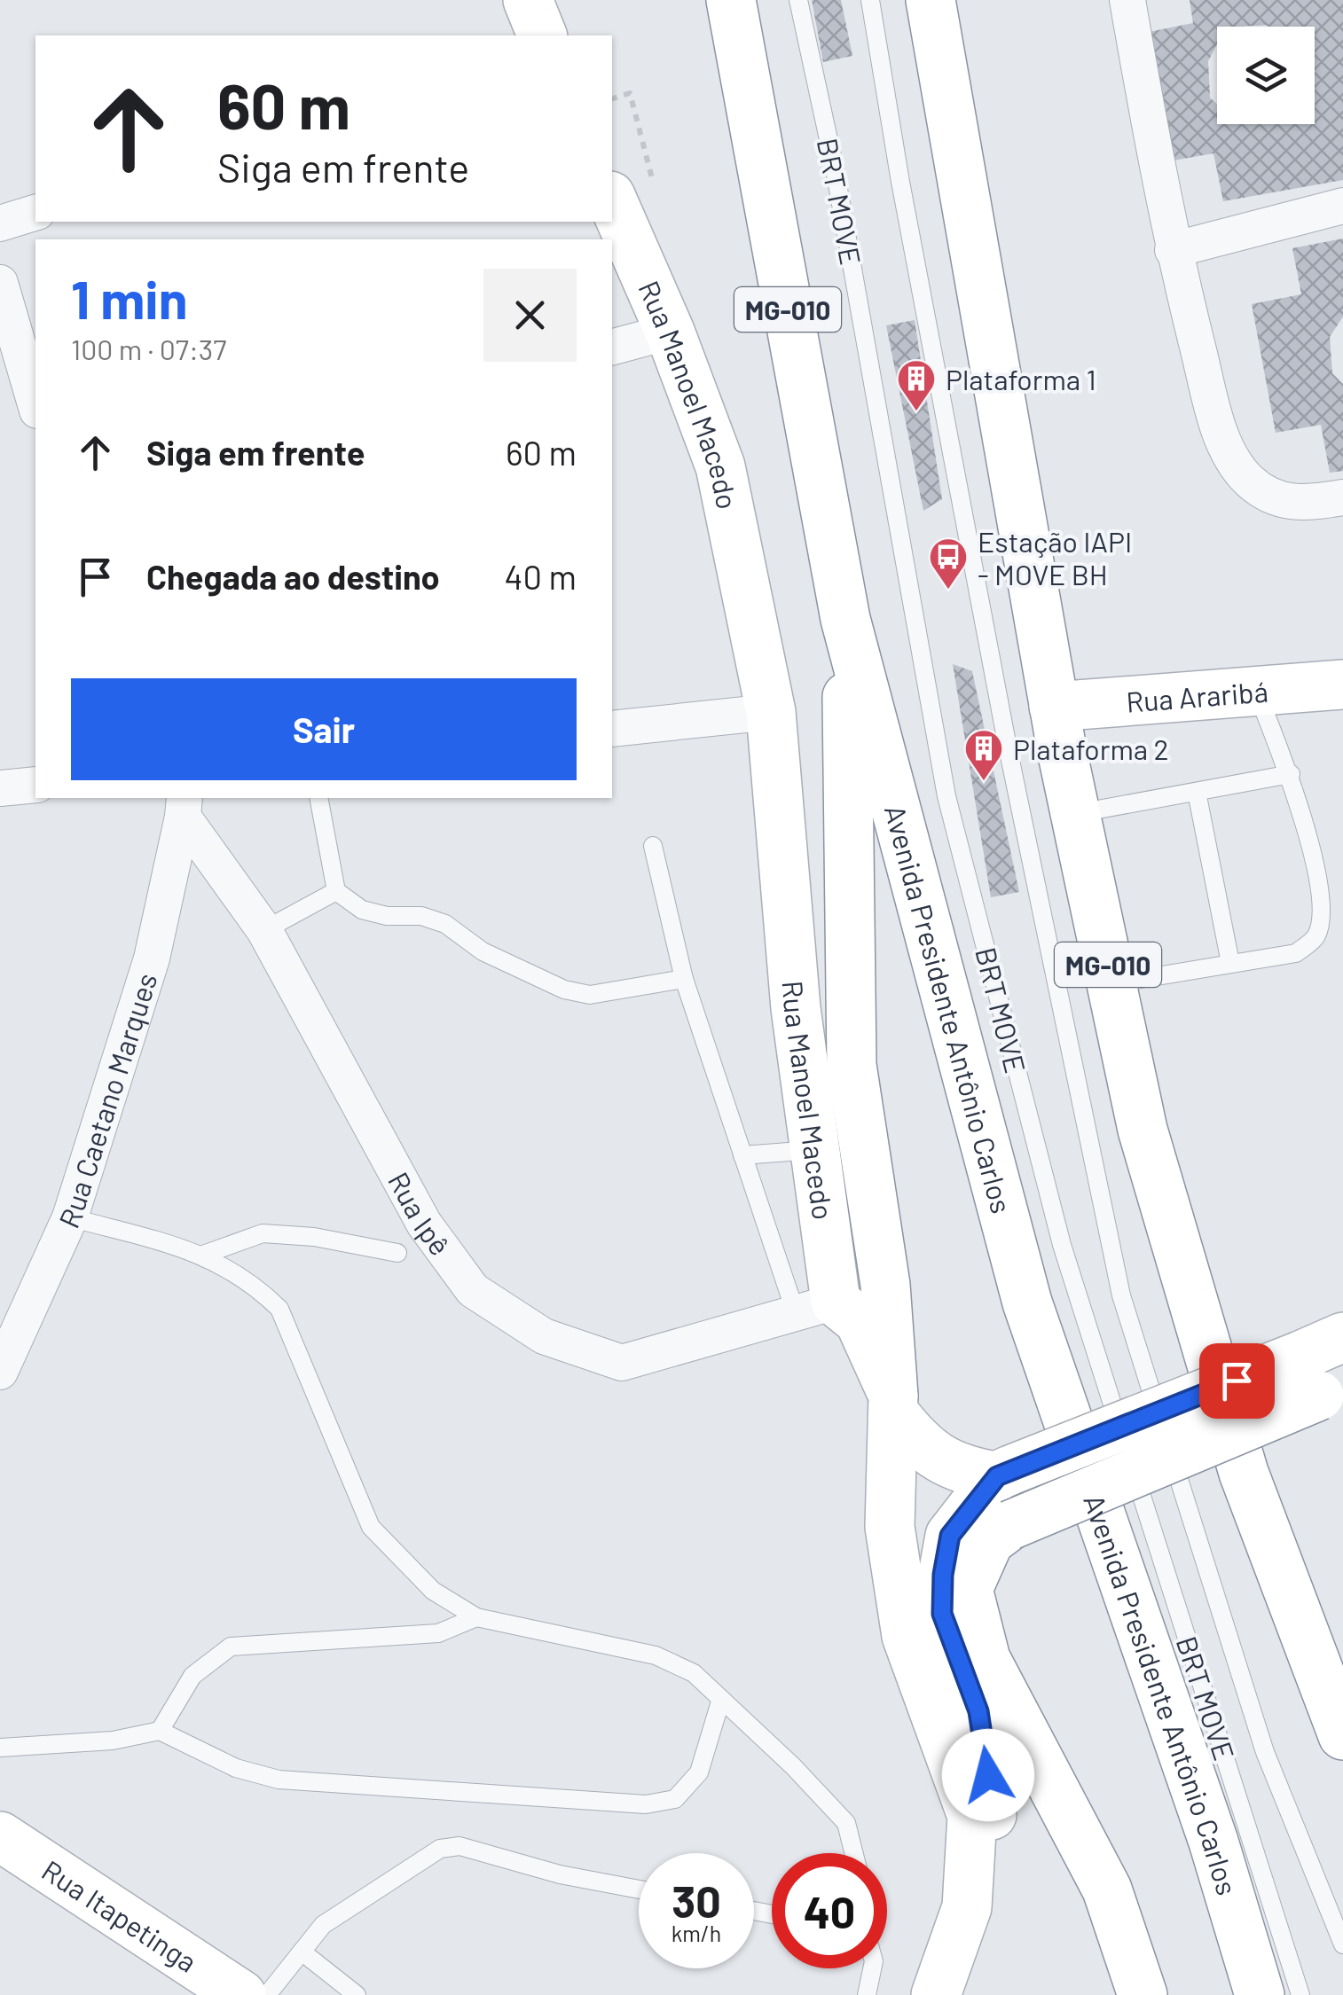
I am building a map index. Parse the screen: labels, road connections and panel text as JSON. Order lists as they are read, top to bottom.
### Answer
{
  "streets": {
    "main road": [
      "MG-010",
      "Rua Manoel Macedo",
      "Rua Araribá",
      "Avenida Presidente Antônio Carlos",
      "Rua Itapetinga"
    ],
    "street": ["Rua Caetano Marques", "Rua Ipê"],
    "lane": ["BRT MOVE"]
  },
  "crossings": [
    ["MG-010", "Rua Araribá"],
    ["Rua Manoel Macedo", "Rua Ipê"],
    ["Rua Caetano Marques", "Rua Ipê"]
  ],
  "places": {
    "building": ["Plataforma 1", "Plataforma 2"],
    "bus stop": ["Estação IAPI - MOVE BH"]
  },
  "page": {
    "turn": ["60 m", "Siga em frente"],
    "heading": ["1 min", "100 m · 07:37"],
    "list": [
      {
        "name": "Siga em frente",
        "value": "60 m"
      },
      {
        "name": "Chegada ao destino",
        "value": "40 m"
      }
    ],
    "buttons": "Sair",
    "speed": "30 km/h",
    "limit": "40"
  }
}
